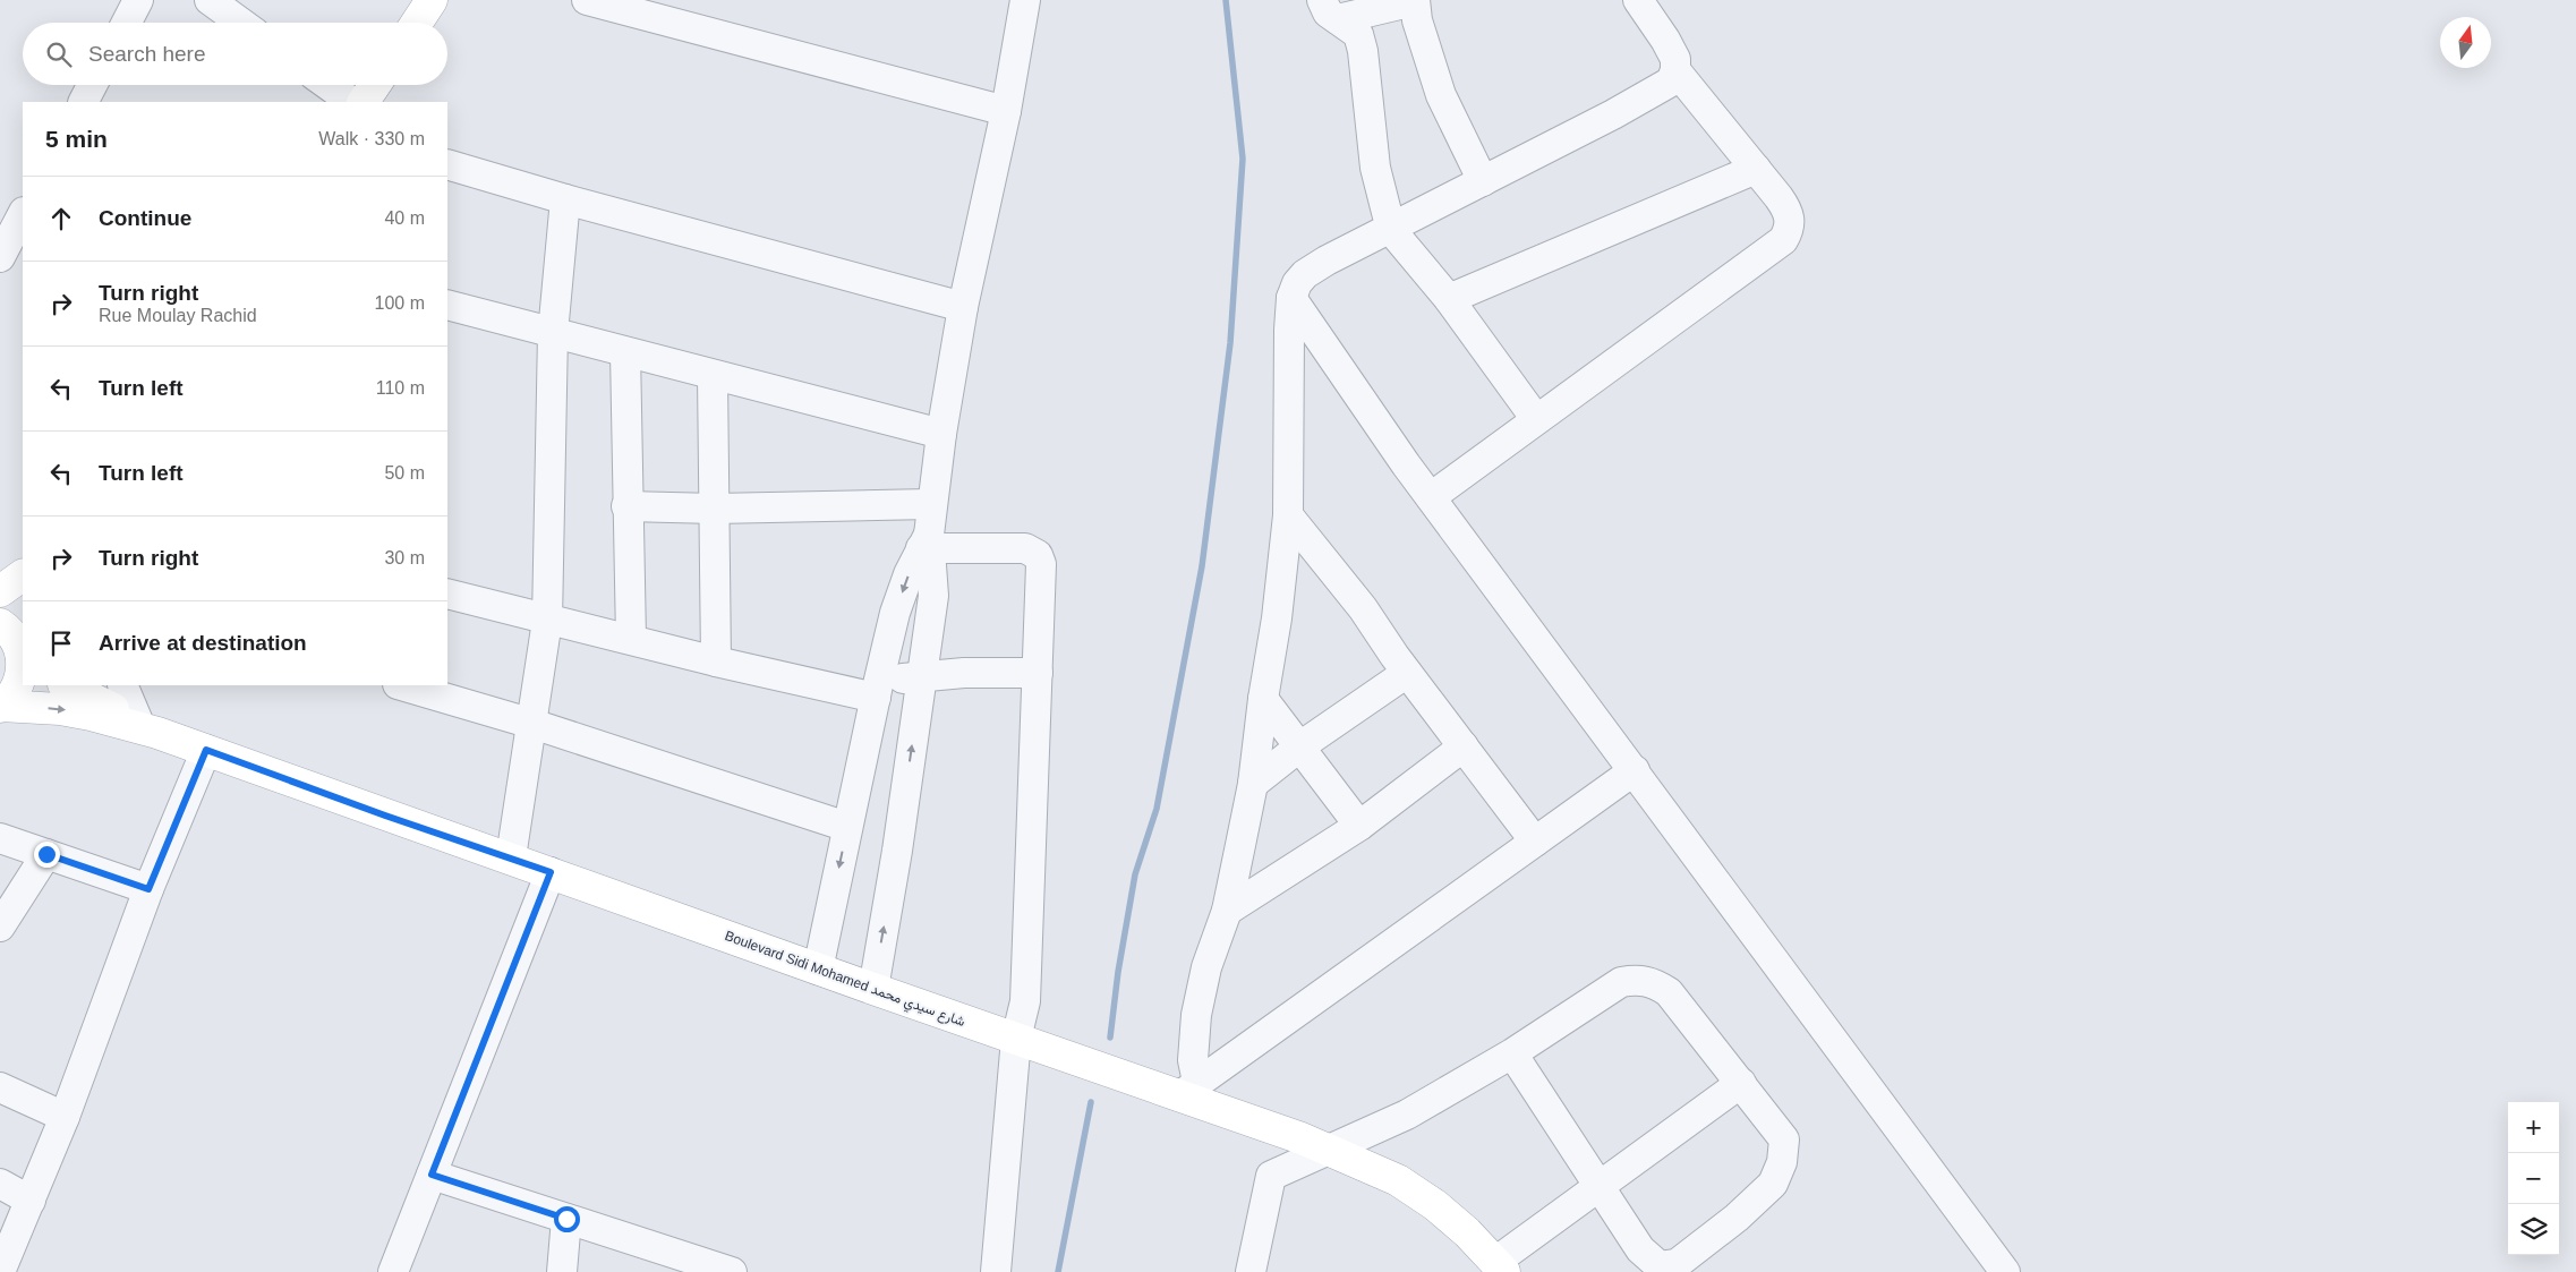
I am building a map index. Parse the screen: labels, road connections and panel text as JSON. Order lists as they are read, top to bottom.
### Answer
{
  "streets": {
    "main road": ["Boulevard Sidi Mohamed شارع سيدي محمد"]
  },
  "north": "top",
  "page": {
    "search": "Search here",
    "heading": ["5 min", "Walk · 330 m"],
    "list": [
      ["Continue", "40 m"],
      ["Turn right", "Rue Moulay Rachid", "100 m"],
      ["Turn left", "110 m"],
      ["Turn left", "50 m"],
      ["Turn right", "30 m"],
      "Arrive at destination"
    ],
    "map_buttons": ["+", "−"]
  }
}
